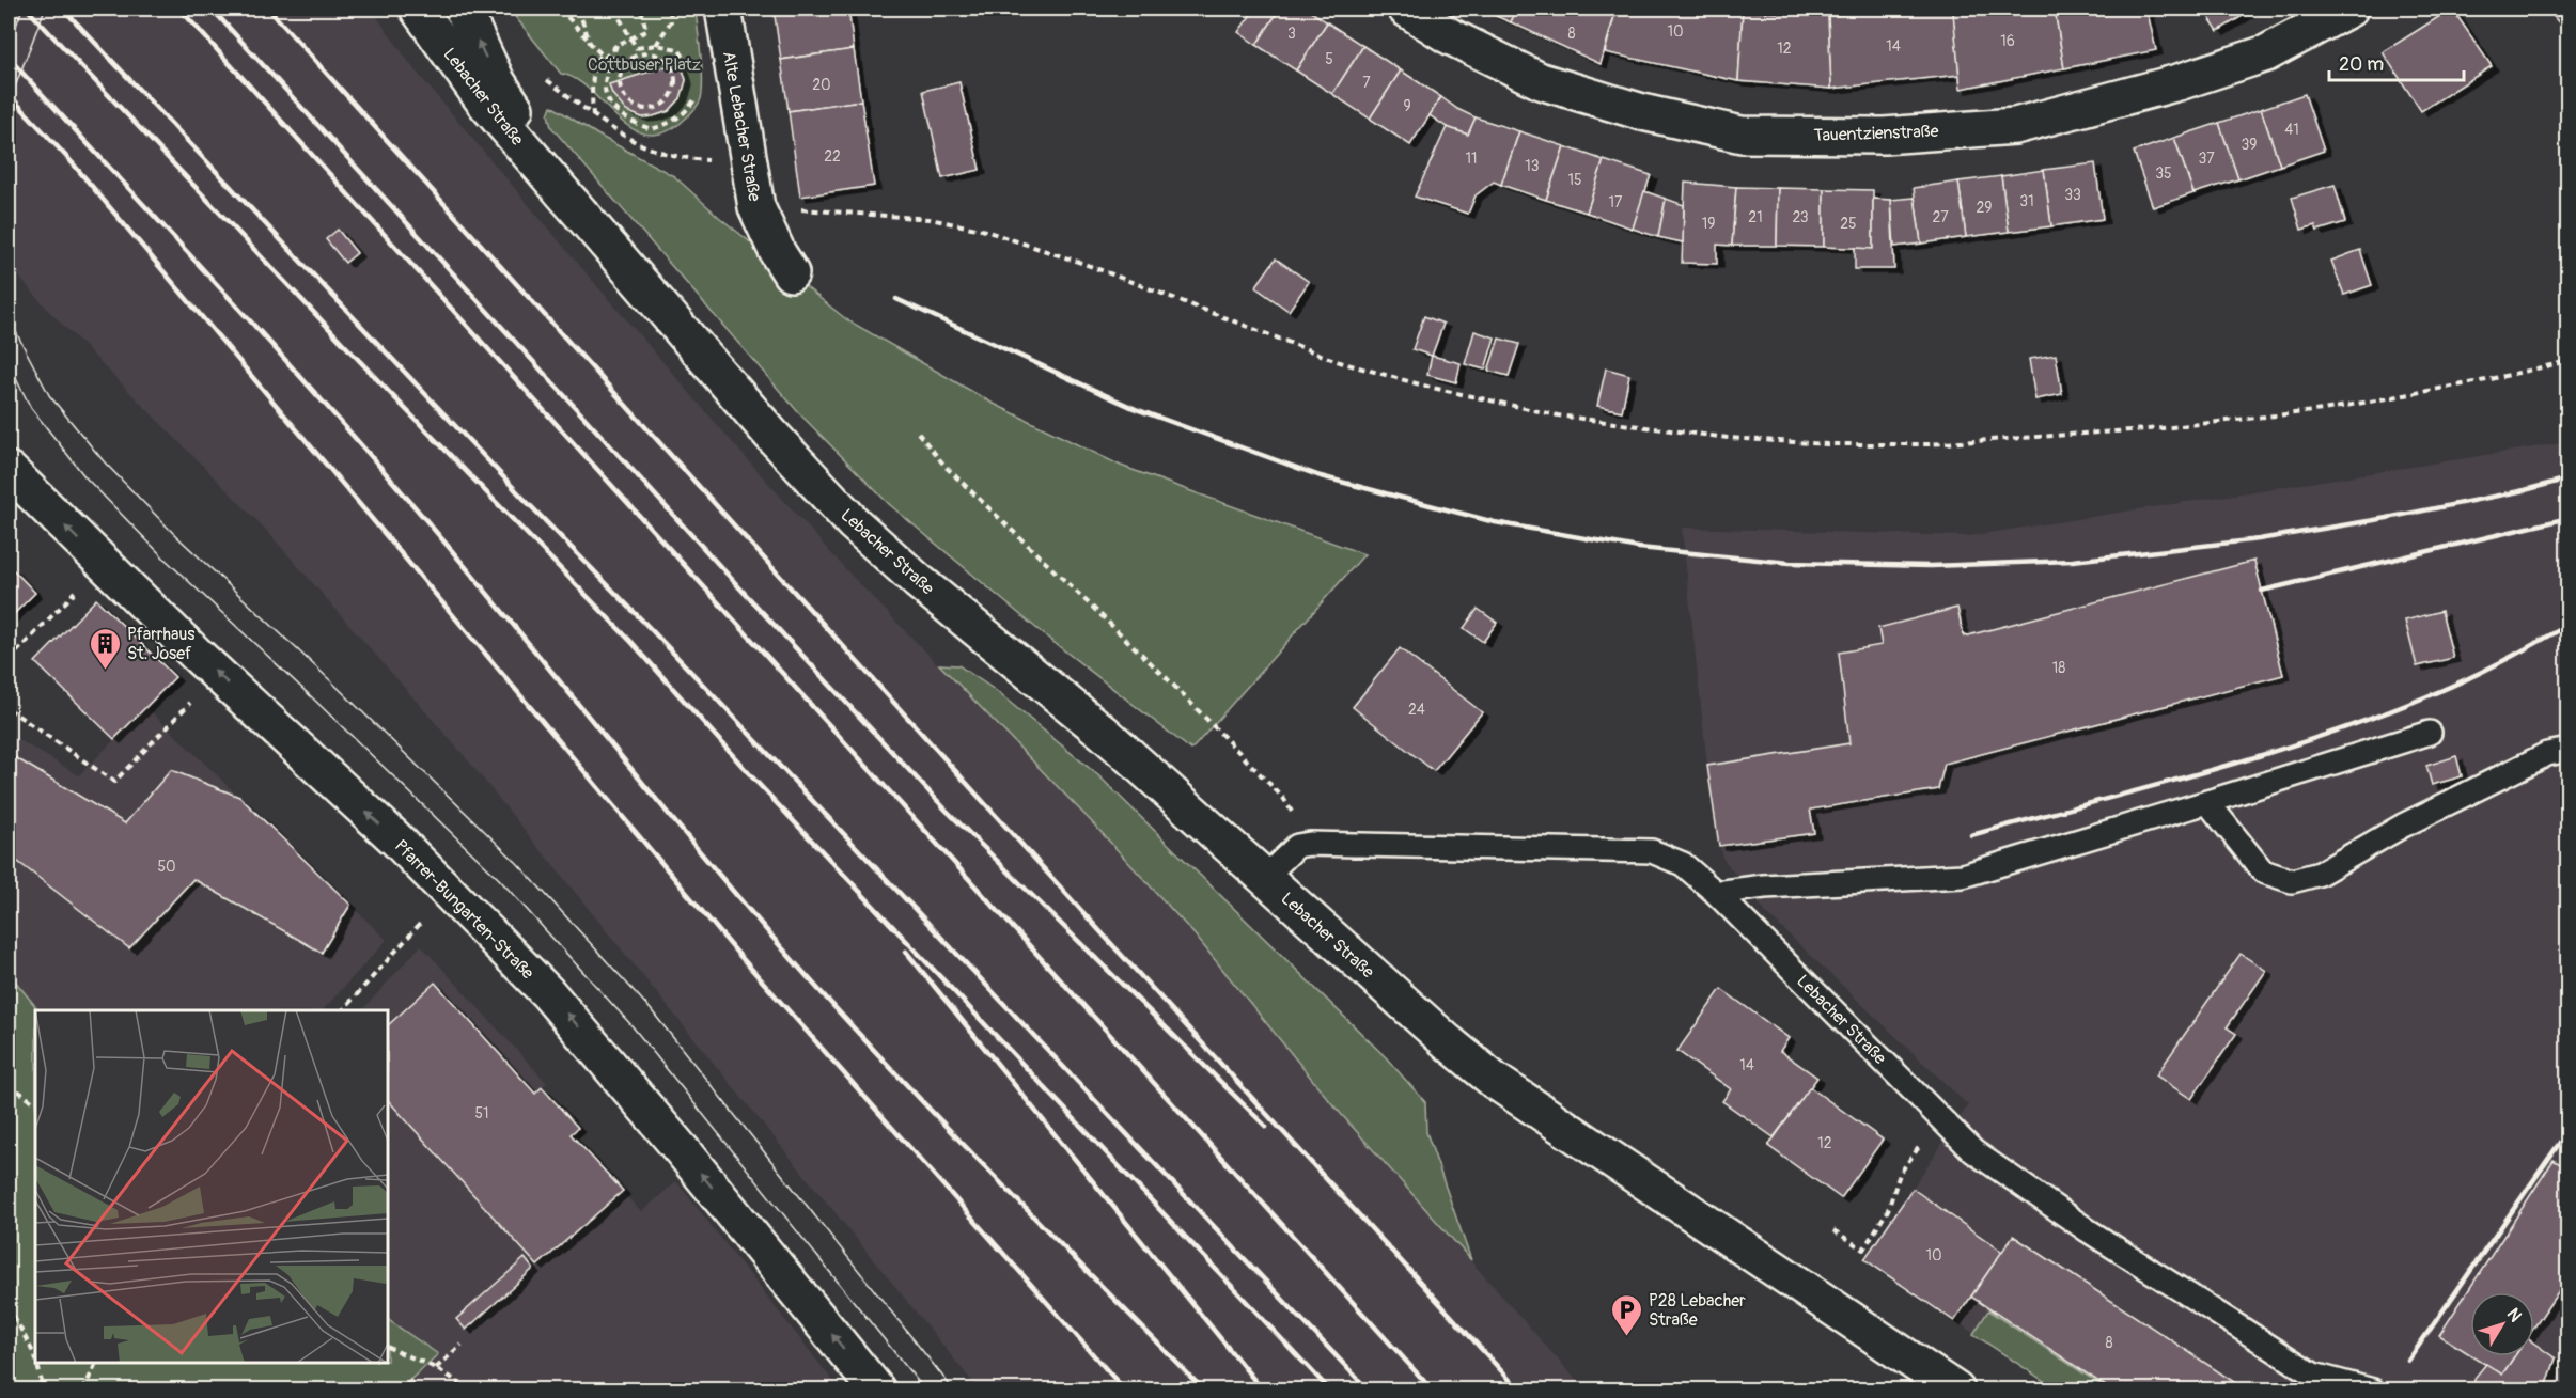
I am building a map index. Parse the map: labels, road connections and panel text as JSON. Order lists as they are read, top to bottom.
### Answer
{
  "streets": {
    "street": [
      "Lebacher Straße",
      "Alte Lebacher Straße",
      "Tauentzienstraße",
      "Pfarrer-Bungarten-Straße"
    ]
  },
  "one_way": ["Pfarrer-Bungarten-Straße"],
  "parks": ["Cottbuser Platz"],
  "places": {
    "building": ["Pfarrhaus St. Josef"],
    "parking": ["P28 Lebacher Straße"]
  },
  "house_numbers": [
    "10",
    "3",
    "8",
    "16",
    "14",
    "12",
    "5",
    "7",
    "20",
    "9",
    "41",
    "39",
    "22",
    "11",
    "37",
    "13",
    "35",
    "15",
    "33",
    "31",
    "17",
    "29",
    "21",
    "23",
    "27",
    "19",
    "25",
    "18",
    "24",
    "50",
    "14",
    "51",
    "12",
    "10",
    "8"
  ],
  "scale_bar": "20 m",
  "north": "top right"
}
